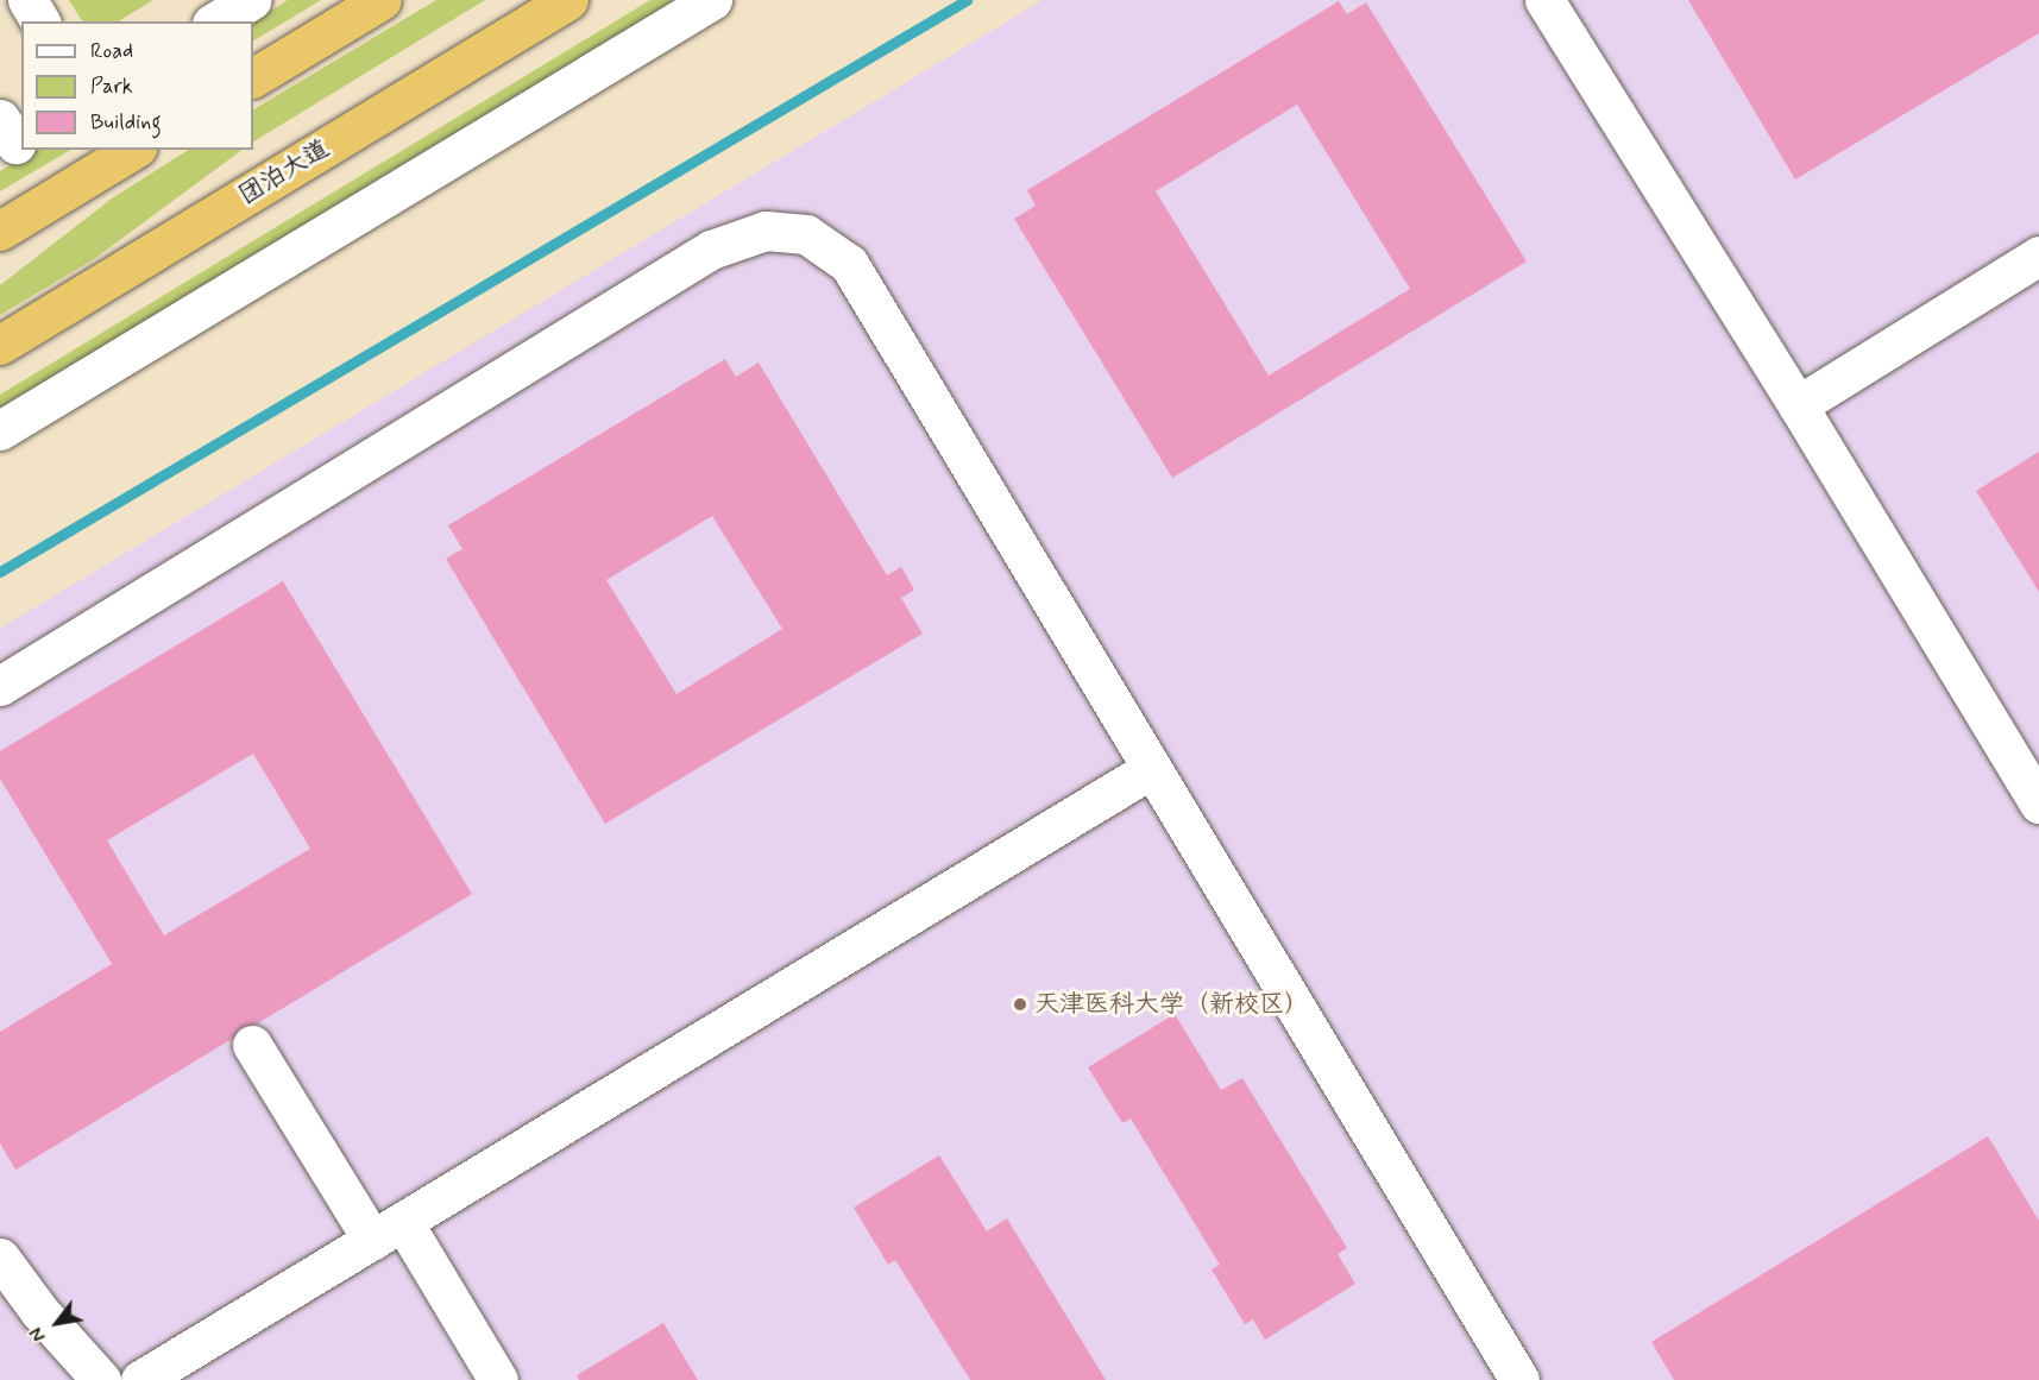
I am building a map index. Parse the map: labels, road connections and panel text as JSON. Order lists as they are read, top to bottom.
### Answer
{
  "streets": {
    "highway": ["团泊大道"]
  },
  "places": ["天津医科大学（新校区）"],
  "legend": ["Road", "Park", "Building"],
  "north": "bottom left"
}
